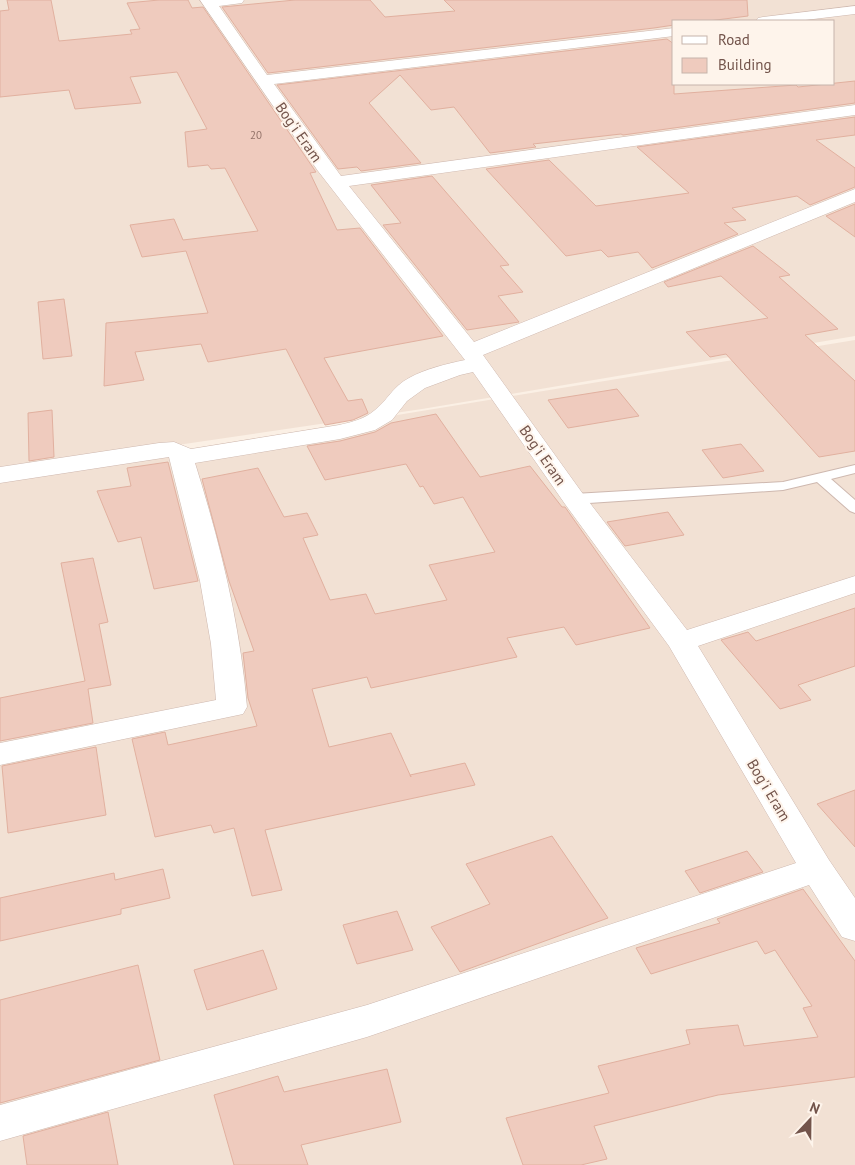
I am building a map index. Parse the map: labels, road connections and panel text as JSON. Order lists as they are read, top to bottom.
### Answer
{
  "streets": {
    "street": ["Bog'i Eram"]
  },
  "house_numbers": ["20"],
  "legend": ["Road", "Building"],
  "north": "top"
}
